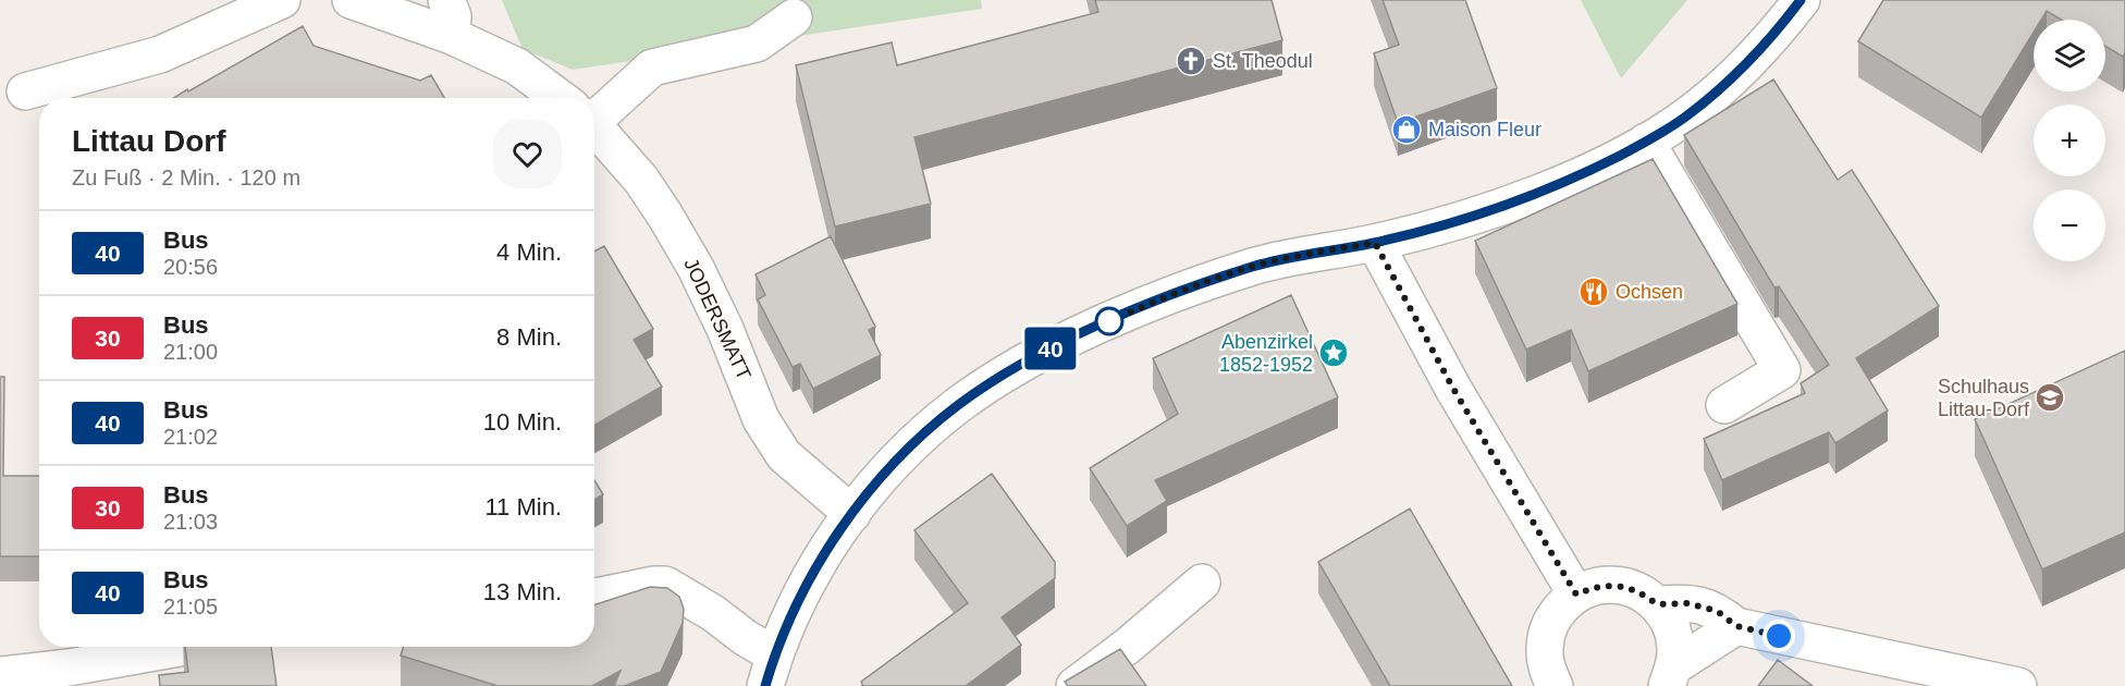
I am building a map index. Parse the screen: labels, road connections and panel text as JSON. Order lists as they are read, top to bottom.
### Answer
{
  "streets": {
    "street": ["JODERSMATT"]
  },
  "places": {
    "church": ["St. Theodul"],
    "shop": ["Maison Fleur"],
    "restaurant": ["Ochsen"],
    "place": ["Abenzirkel 1852-1952"],
    "school or university": ["Schulhaus Littau-Dorf"]
  },
  "lines": ["bus line 40"],
  "page": {
    "on_map": "40",
    "map_buttons": ["+", "−"],
    "heading": ["Littau Dorf", "Zu Fuß · 2 Min. · 120 m"],
    "list": [
      {
        "mark": "40",
        "name": "Bus",
        "note": "20:56",
        "value": "4 Min."
      },
      {
        "mark": "30",
        "name": "Bus",
        "note": "21:00",
        "value": "8 Min."
      },
      {
        "mark": "40",
        "name": "Bus",
        "note": "21:02",
        "value": "10 Min."
      },
      {
        "mark": "30",
        "name": "Bus",
        "note": "21:03",
        "value": "11 Min."
      },
      {
        "mark": "40",
        "name": "Bus",
        "note": "21:05",
        "value": "13 Min."
      }
    ]
  }
}
